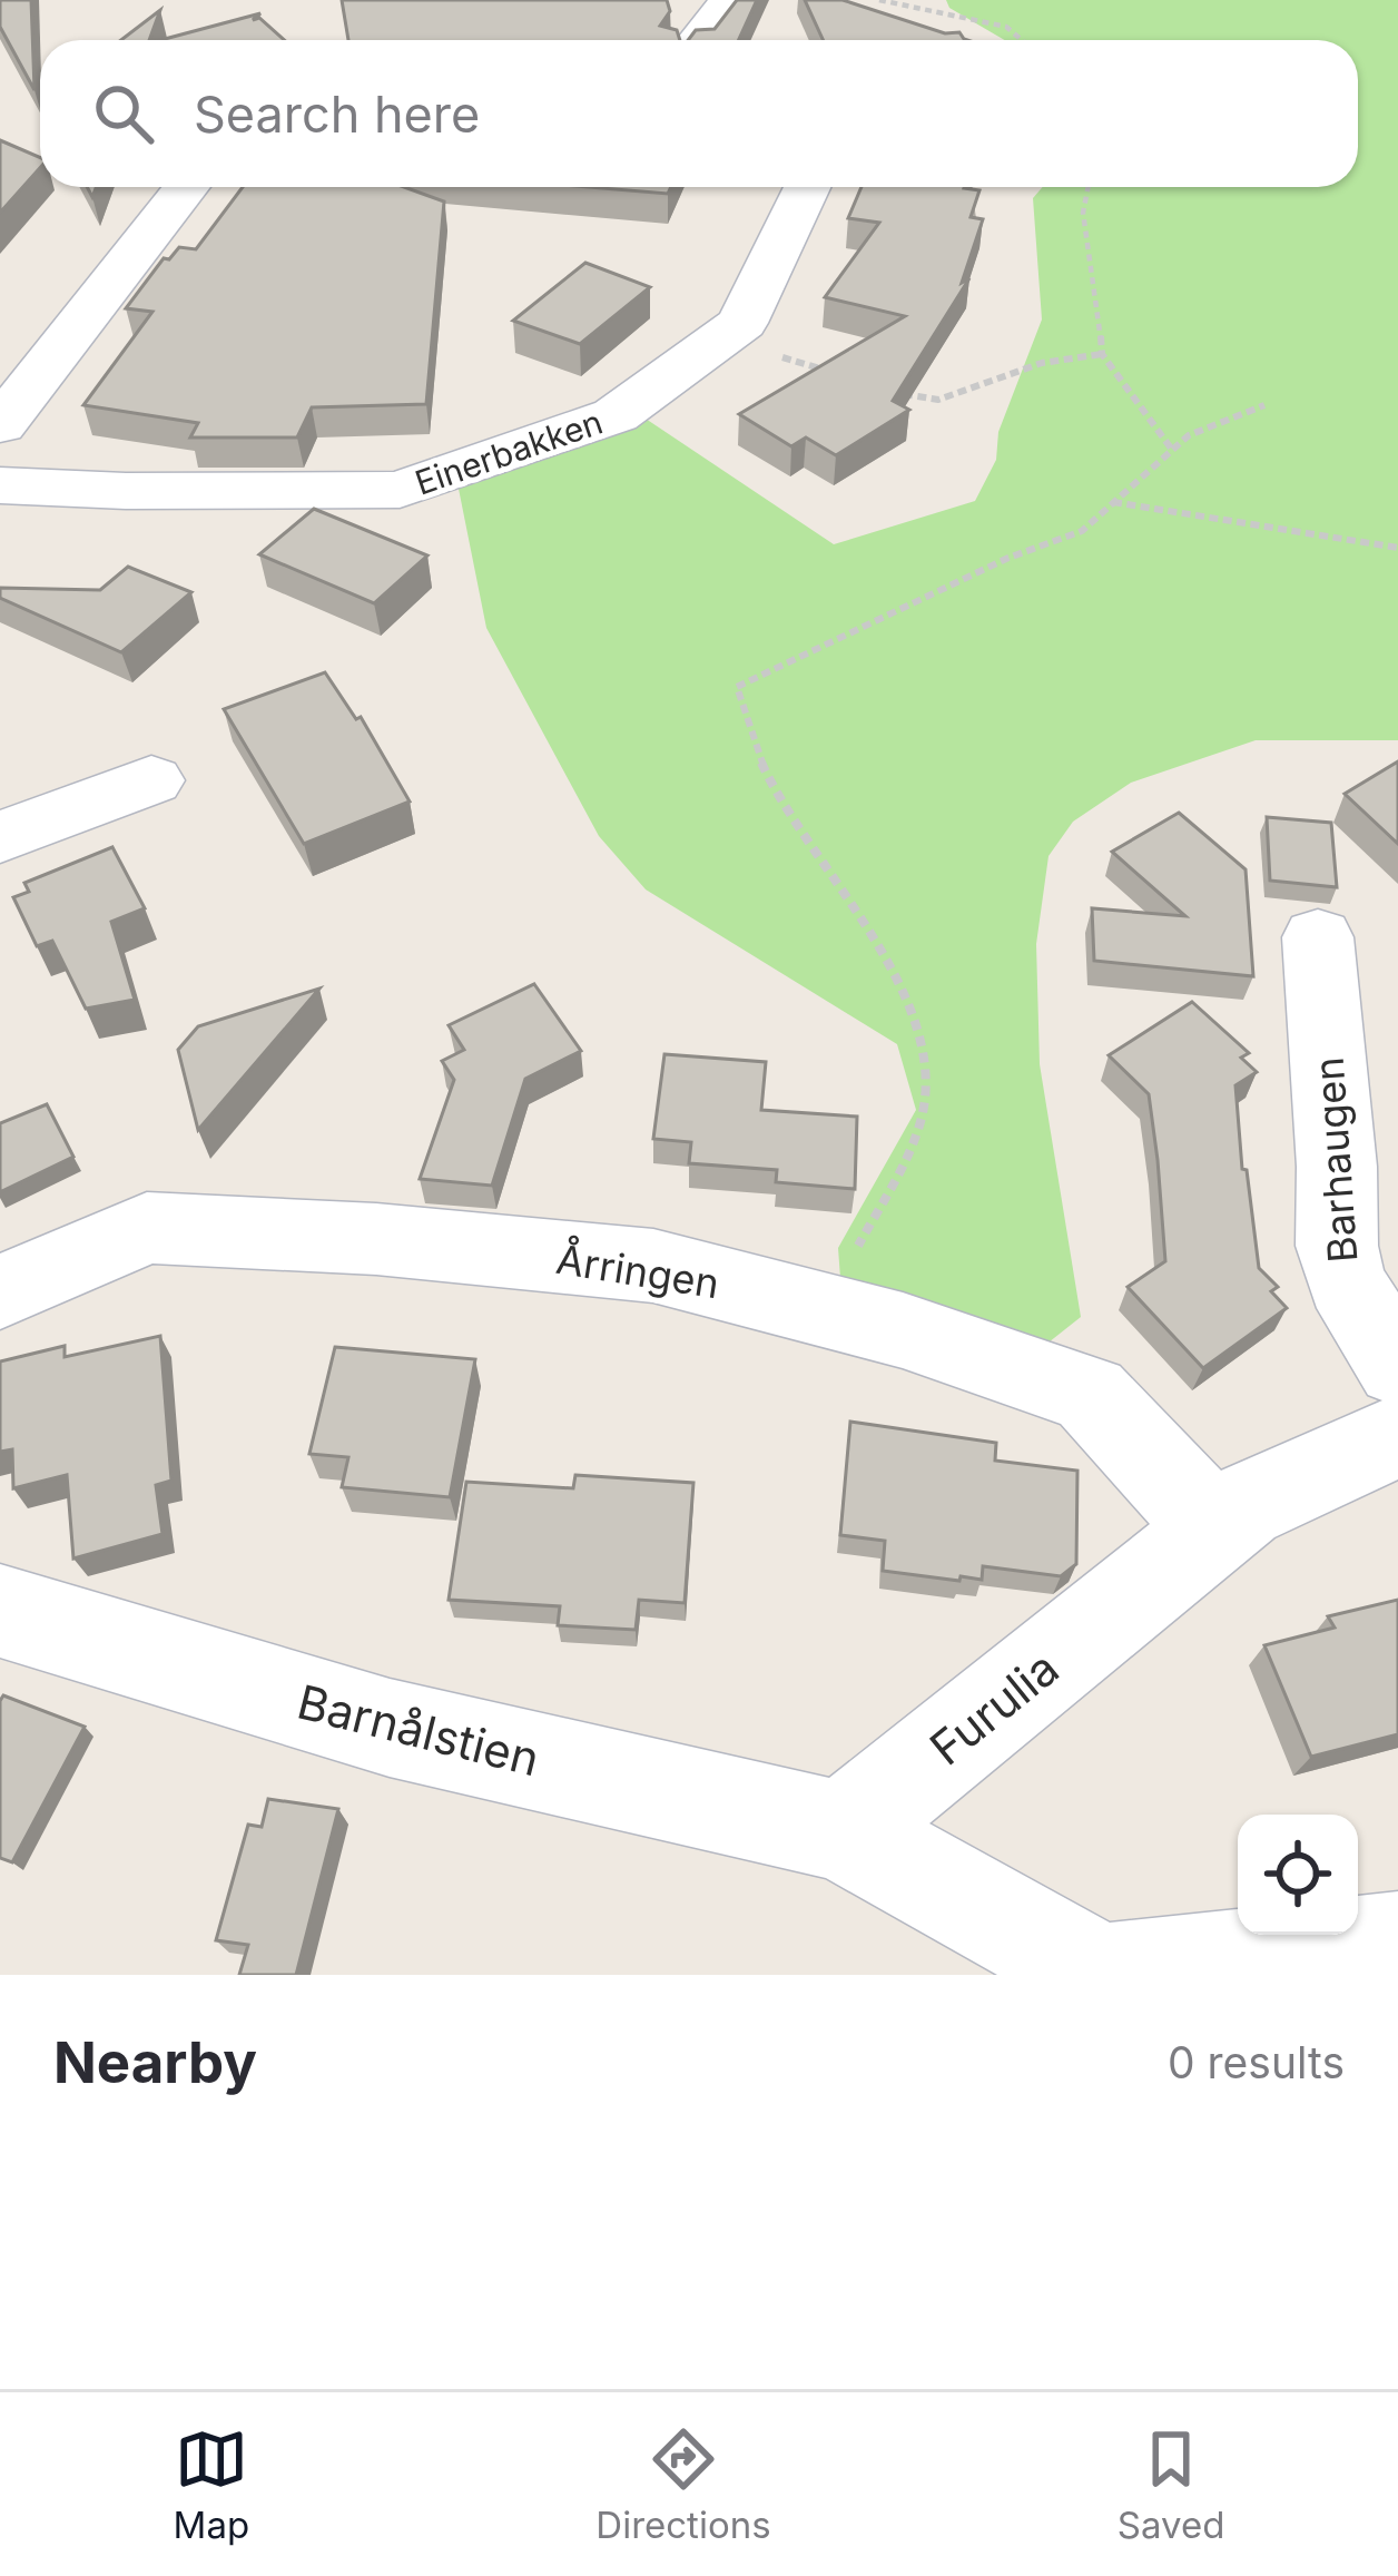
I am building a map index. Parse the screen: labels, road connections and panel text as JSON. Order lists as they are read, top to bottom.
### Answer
{
  "streets": {
    "street": [
      "Einerbakken",
      "Barhaugen",
      "Årringen",
      "Furulia",
      "Barnålstien"
    ]
  },
  "crossings": [
    ["Årringen", "Furulia"],
    ["Furulia", "Barnålstien"]
  ],
  "page": {
    "search": "Search here",
    "heading": ["Nearby", "0 results"],
    "nav": ["Map", "Directions", "Saved"]
  }
}
